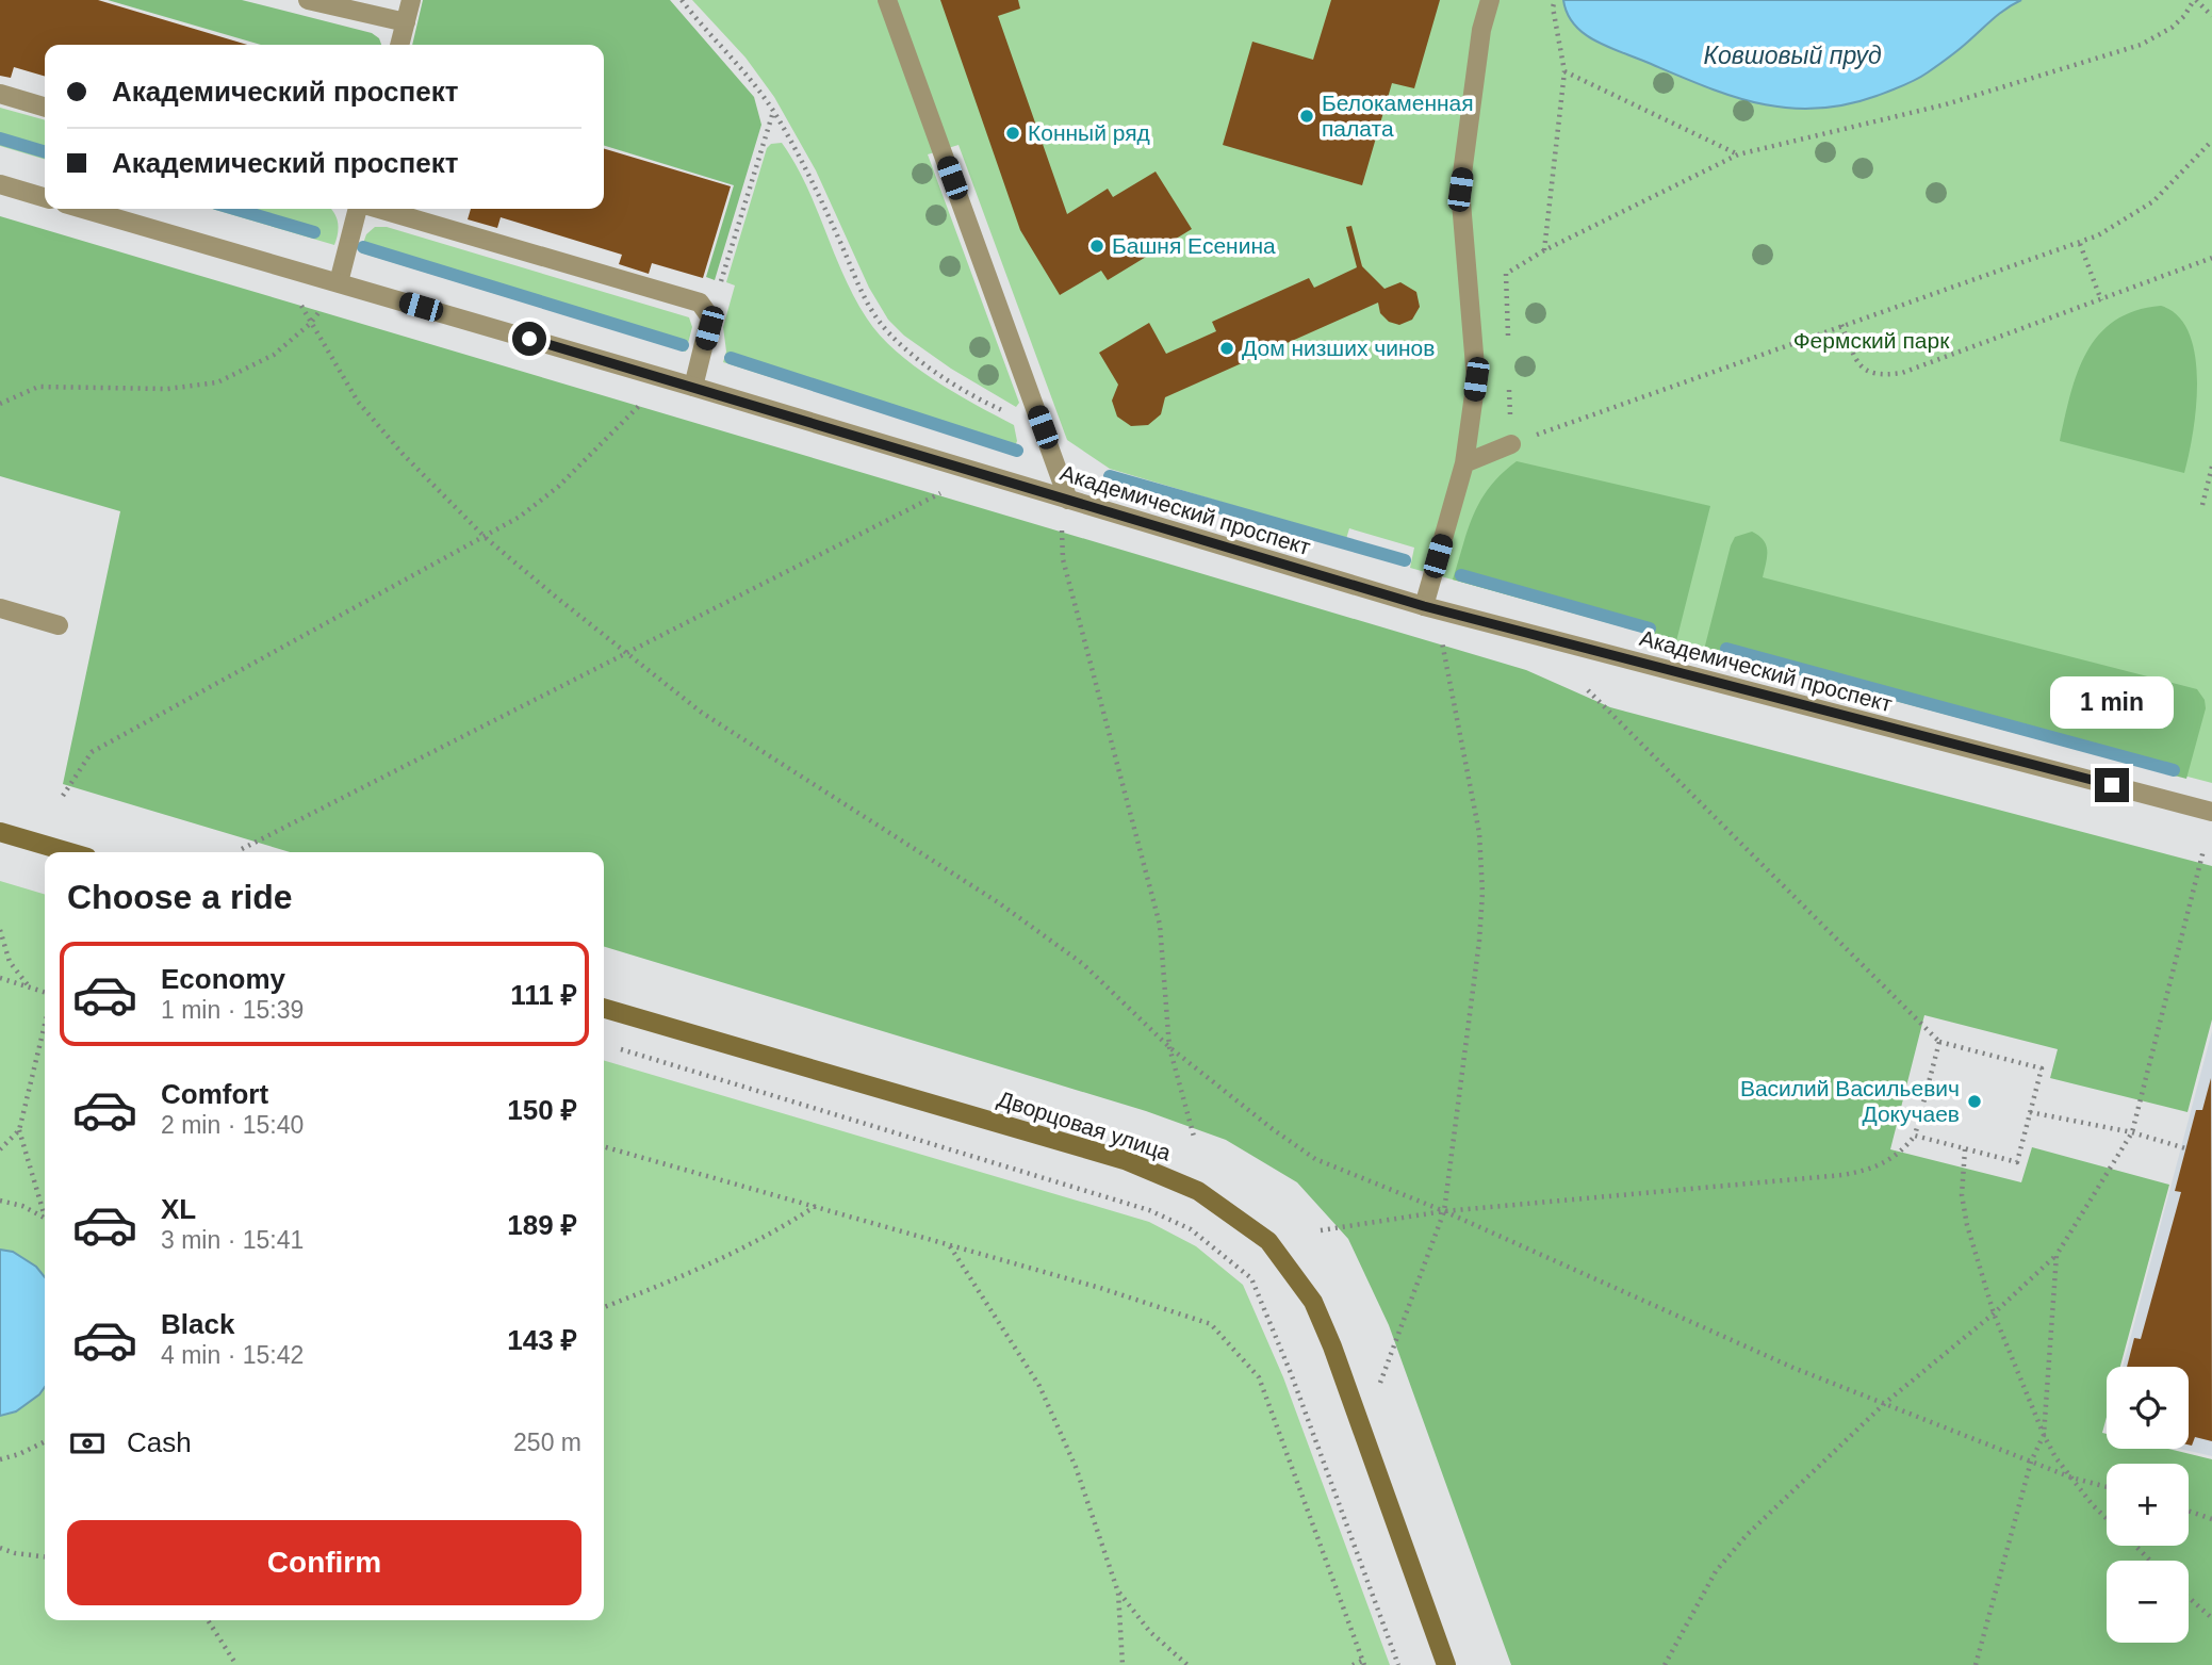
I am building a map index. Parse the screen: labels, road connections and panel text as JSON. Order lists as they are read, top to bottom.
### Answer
{
  "streets": {
    "main road": ["Дворцовая улица"],
    "street": ["Академический проспект"]
  },
  "water": ["Ковшовый пруд"],
  "parks": ["Фермский парк"],
  "places": [
    "Белокаменная палата",
    "Конный ряд",
    "Башня Есенина",
    "Дом низших чинов",
    "Василий Васильевич Докучаев"
  ],
  "page": {
    "banner": ["Академический проспект", "Академический проспект"],
    "bubble": "1 min",
    "heading": "Choose a ride",
    "list": [
      {
        "name": "Economy",
        "note": "1 min · 15:39",
        "value": "111 ₽"
      },
      {
        "name": "Comfort",
        "note": "2 min · 15:40",
        "value": "150 ₽"
      },
      {
        "name": "XL",
        "note": "3 min · 15:41",
        "value": "189 ₽"
      },
      {
        "name": "Black",
        "note": "4 min · 15:42",
        "value": "143 ₽"
      }
    ],
    "map_buttons": ["+", "−"],
    "pay": ["Cash", "250 m"],
    "buttons": "Confirm"
  }
}
